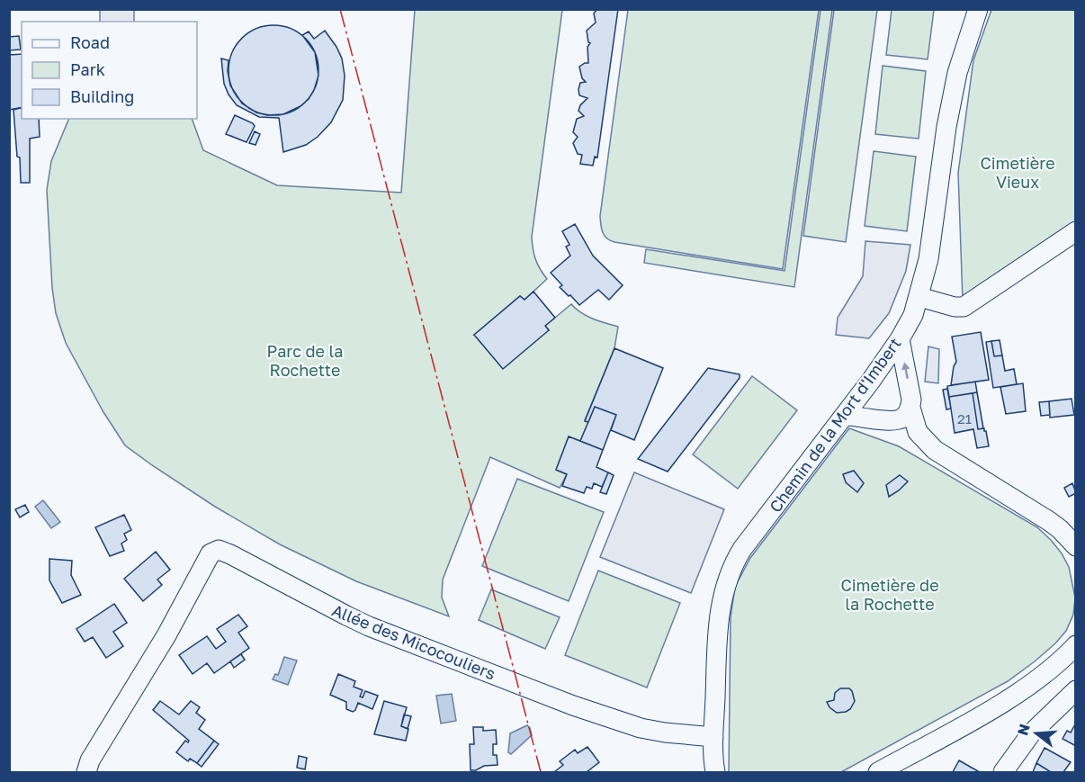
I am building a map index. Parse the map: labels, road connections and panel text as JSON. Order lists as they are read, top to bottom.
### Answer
{
  "streets": {
    "street": ["Chemin de la Mort d'Imbert", "Allée des Micocouliers"]
  },
  "crossings": [
    ["Chemin de la Mort d'Imbert", "Allée des Micocouliers"]
  ],
  "parks": ["Cimetière Vieux", "Parc de la Rochette", "Cimetière de la Rochette"],
  "house_numbers": ["21"],
  "legend": ["Road", "Park", "Building"],
  "north": "left"
}
